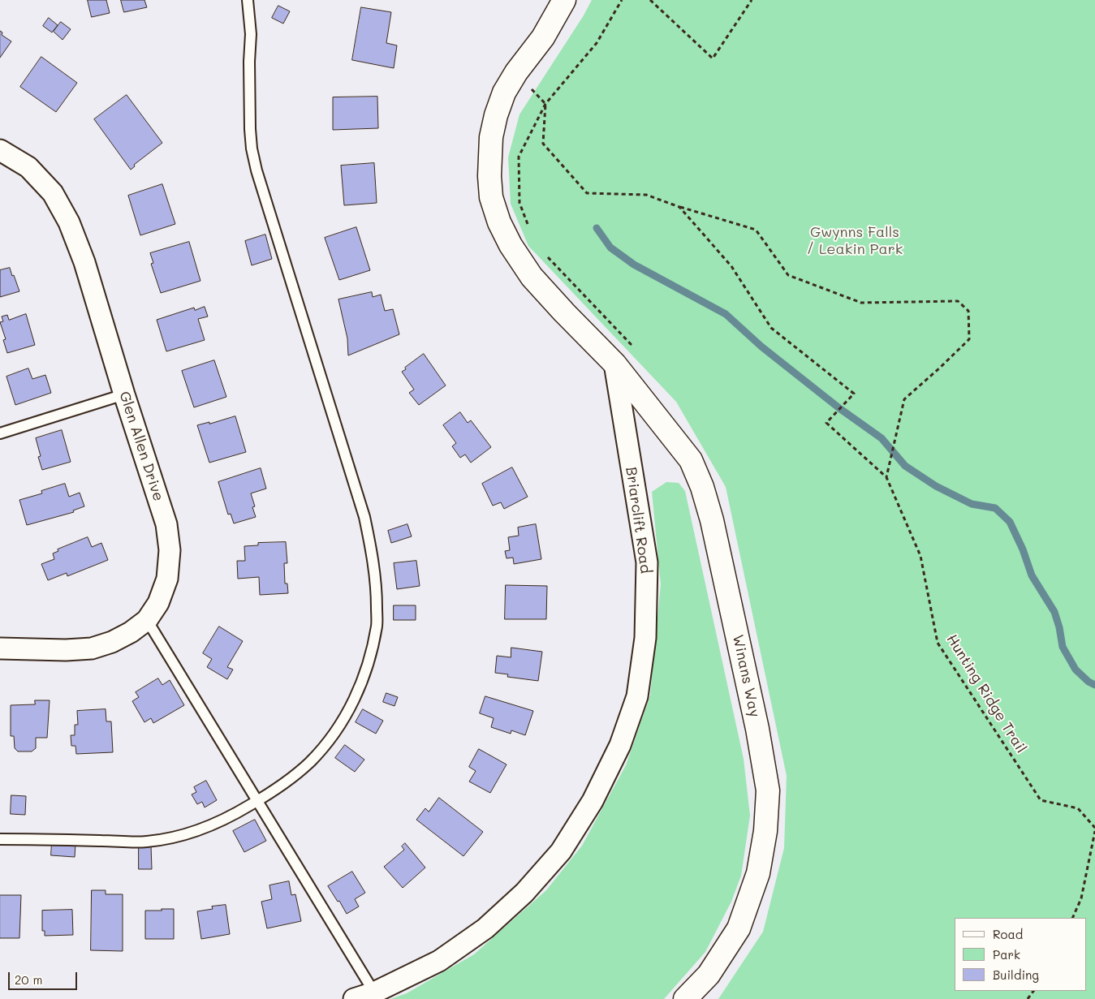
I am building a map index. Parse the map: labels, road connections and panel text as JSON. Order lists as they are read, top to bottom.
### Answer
{
  "streets": {
    "street": ["Glen Allen Drive", "Briarclift Road", "Winans Way"],
    "path": ["Hunting Ridge Trail"]
  },
  "crossings": [
    ["Briarclift Road", "Winans Way"]
  ],
  "parks": ["Gwynns Falls / Leakin Park"],
  "legend": ["Road", "Park", "Building"],
  "scale_bar": "20 m"
}
